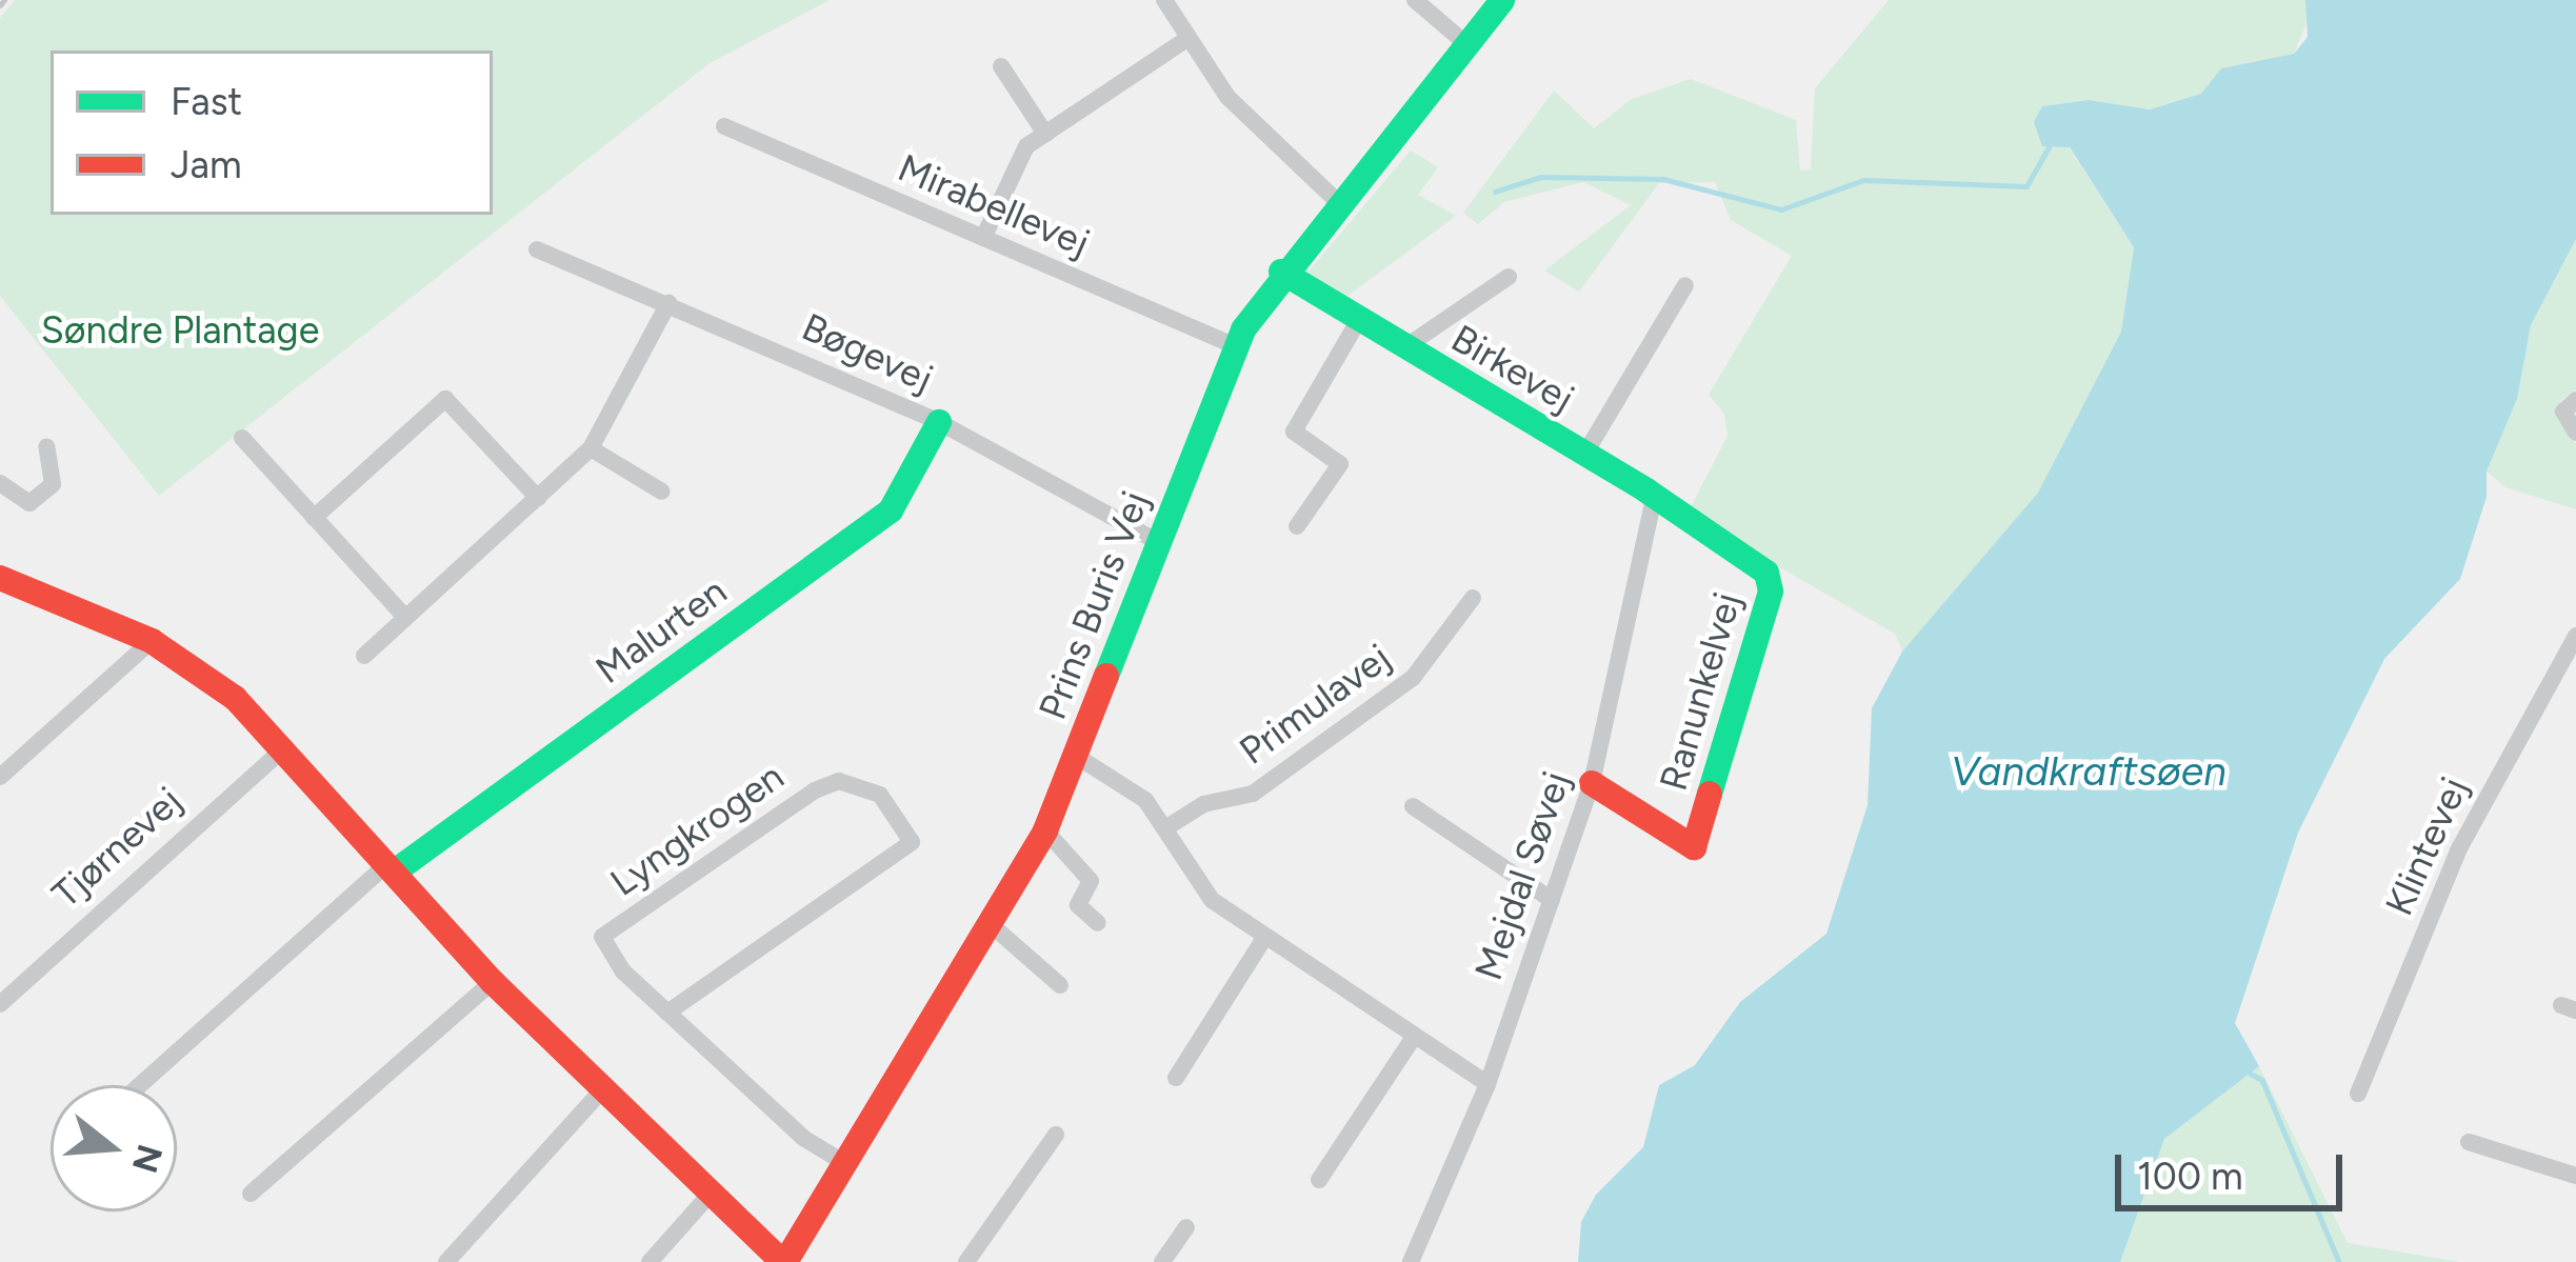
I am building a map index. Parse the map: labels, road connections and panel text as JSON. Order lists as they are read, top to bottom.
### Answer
{
  "streets": {
    "street": [
      "Mirabellevej",
      "Bøgevej",
      "Birkevej",
      "Prins Buris Vej",
      "Malurten",
      "Ranunkelvej",
      "Primulavej",
      "Lyngkrogen",
      "Klintevej",
      "Tjørnevej",
      "Mejdal Søvej"
    ]
  },
  "crossings": [
    ["Mirabellevej", "Prins Buris Vej"],
    ["Bøgevej", "Prins Buris Vej"],
    ["Bøgevej", "Malurten"],
    ["Birkevej", "Prins Buris Vej"],
    ["Birkevej", "Ranunkelvej"],
    ["Birkevej", "Mejdal Søvej"],
    ["Prins Buris Vej", "Lyngkrogen"],
    ["Ranunkelvej", "Mejdal Søvej"]
  ],
  "water": ["Vandkraftsøen"],
  "parks": ["Søndre Plantage"],
  "legend": ["Fast", "Jam"],
  "scale_bar": "100 m",
  "north": "right"
}
